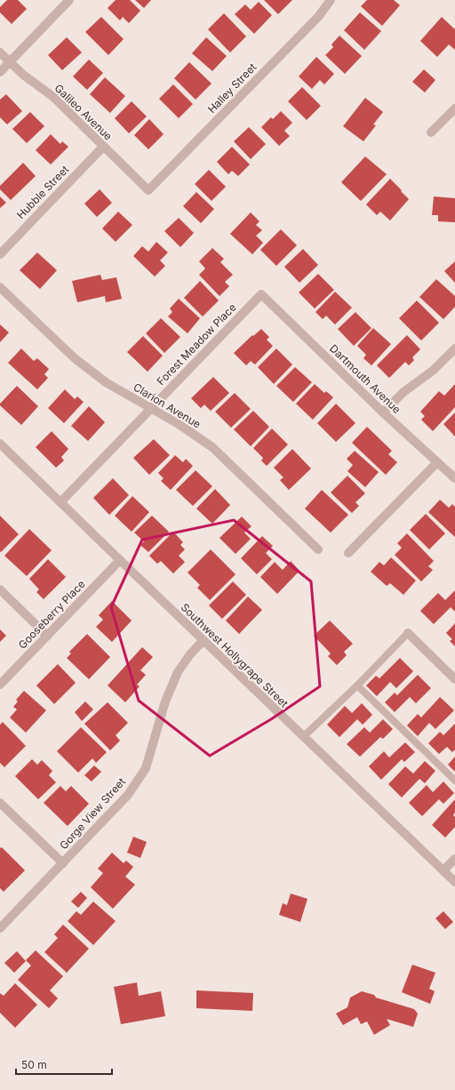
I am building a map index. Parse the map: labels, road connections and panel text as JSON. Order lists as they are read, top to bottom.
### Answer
{
  "streets": {
    "street": [
      "Halley Street",
      "Galileo Avenue",
      "Hubble Street",
      "Forest Meadow Place",
      "Dartmouth Avenue",
      "Clarion Avenue",
      "Gooseberry Place",
      "Southwest Hollygrape Street",
      "Gorge View Street"
    ]
  },
  "crossings": [
    ["Halley Street", "Galileo Avenue"],
    ["Galileo Avenue", "Hubble Street"],
    ["Forest Meadow Place", "Dartmouth Avenue"],
    ["Forest Meadow Place", "Clarion Avenue"],
    ["Forest Meadow Place", "Southwest Hollygrape Street"],
    ["Gooseberry Place", "Southwest Hollygrape Street"],
    ["Southwest Hollygrape Street", "Gorge View Street"]
  ],
  "scale_bar": "50 m"
}
